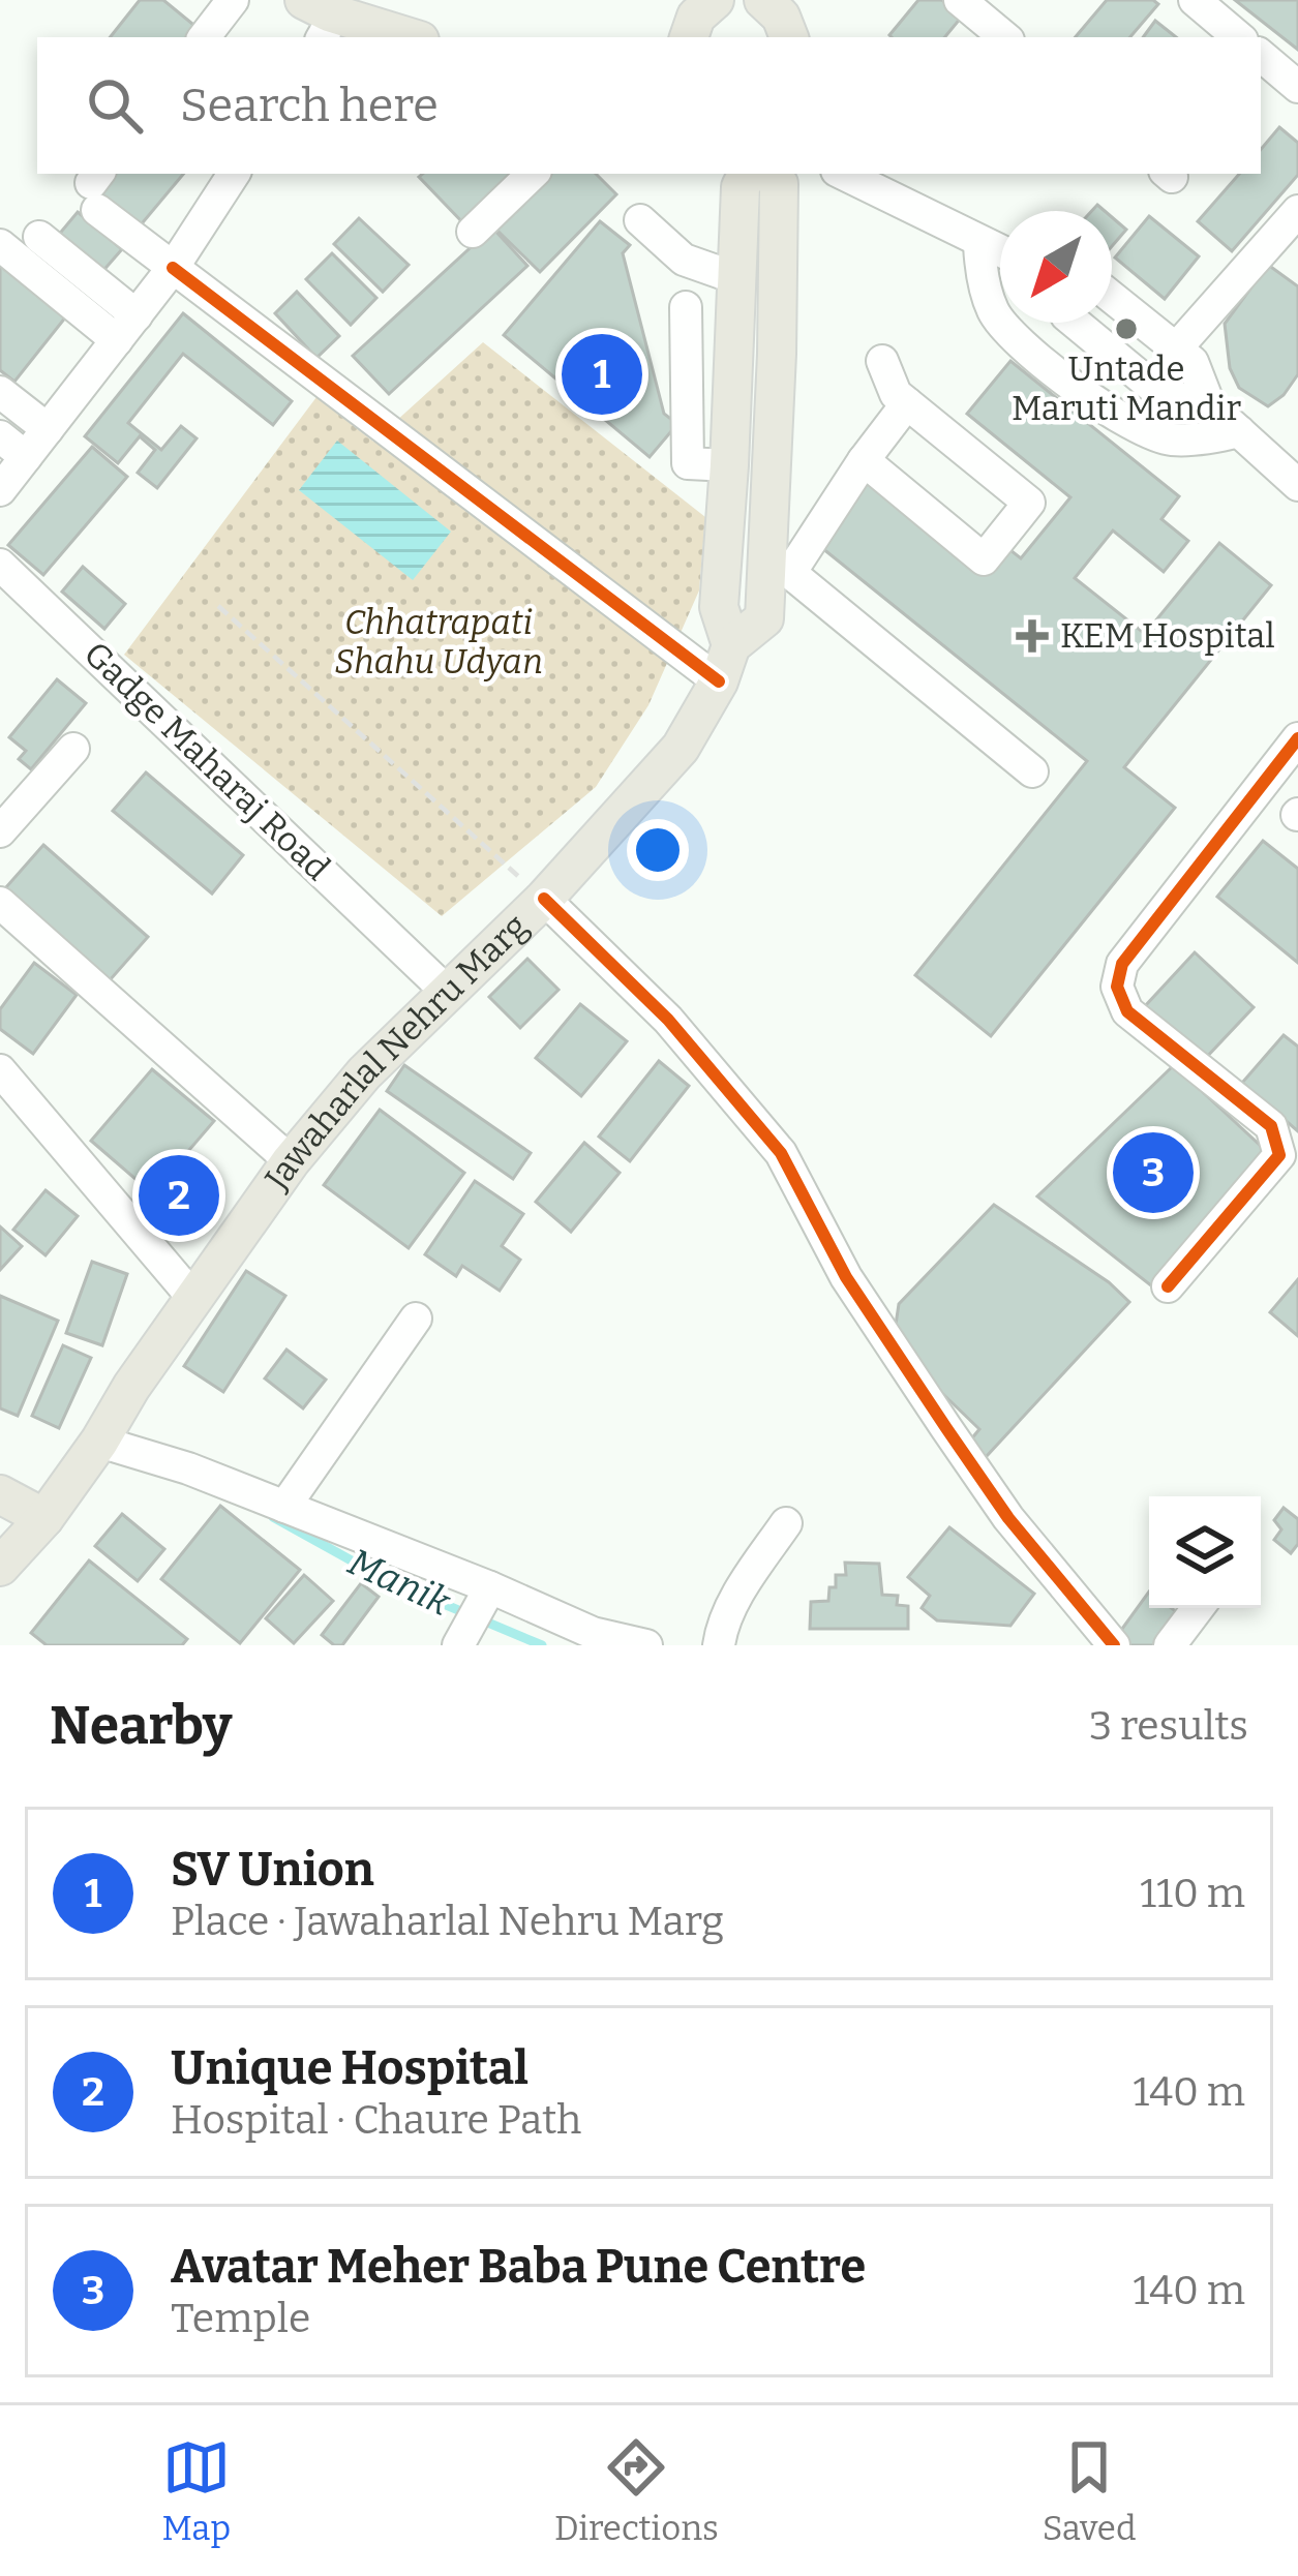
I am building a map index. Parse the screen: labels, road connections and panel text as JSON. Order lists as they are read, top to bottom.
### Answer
{
  "streets": {
    "main road": ["Jawaharlal Nehru Marg"],
    "street": ["Gadge Maharaj Road"]
  },
  "crossings": [
    ["Gadge Maharaj Road", "Jawaharlal Nehru Marg"]
  ],
  "water": ["Manik"],
  "parks": ["Chhatrapati Shahu Udyan"],
  "places": {
    "other": ["Untade Maruti Mandir"],
    "health": ["KEM Hospital"]
  },
  "north": "bottom left",
  "page": {
    "search": "Search here",
    "pins": ["1", "3", "2"],
    "heading": ["Nearby", "3 results"],
    "list": [
      {
        "mark": "1",
        "name": "SV Union",
        "note": "Place · Jawaharlal Nehru Marg",
        "value": "110 m"
      },
      {
        "mark": "2",
        "name": "Unique Hospital",
        "note": "Hospital · Chaure Path",
        "value": "140 m"
      },
      {
        "mark": "3",
        "name": "Avatar Meher Baba Pune Centre",
        "note": "Temple",
        "value": "140 m"
      }
    ],
    "nav": ["Map", "Directions", "Saved"]
  }
}
